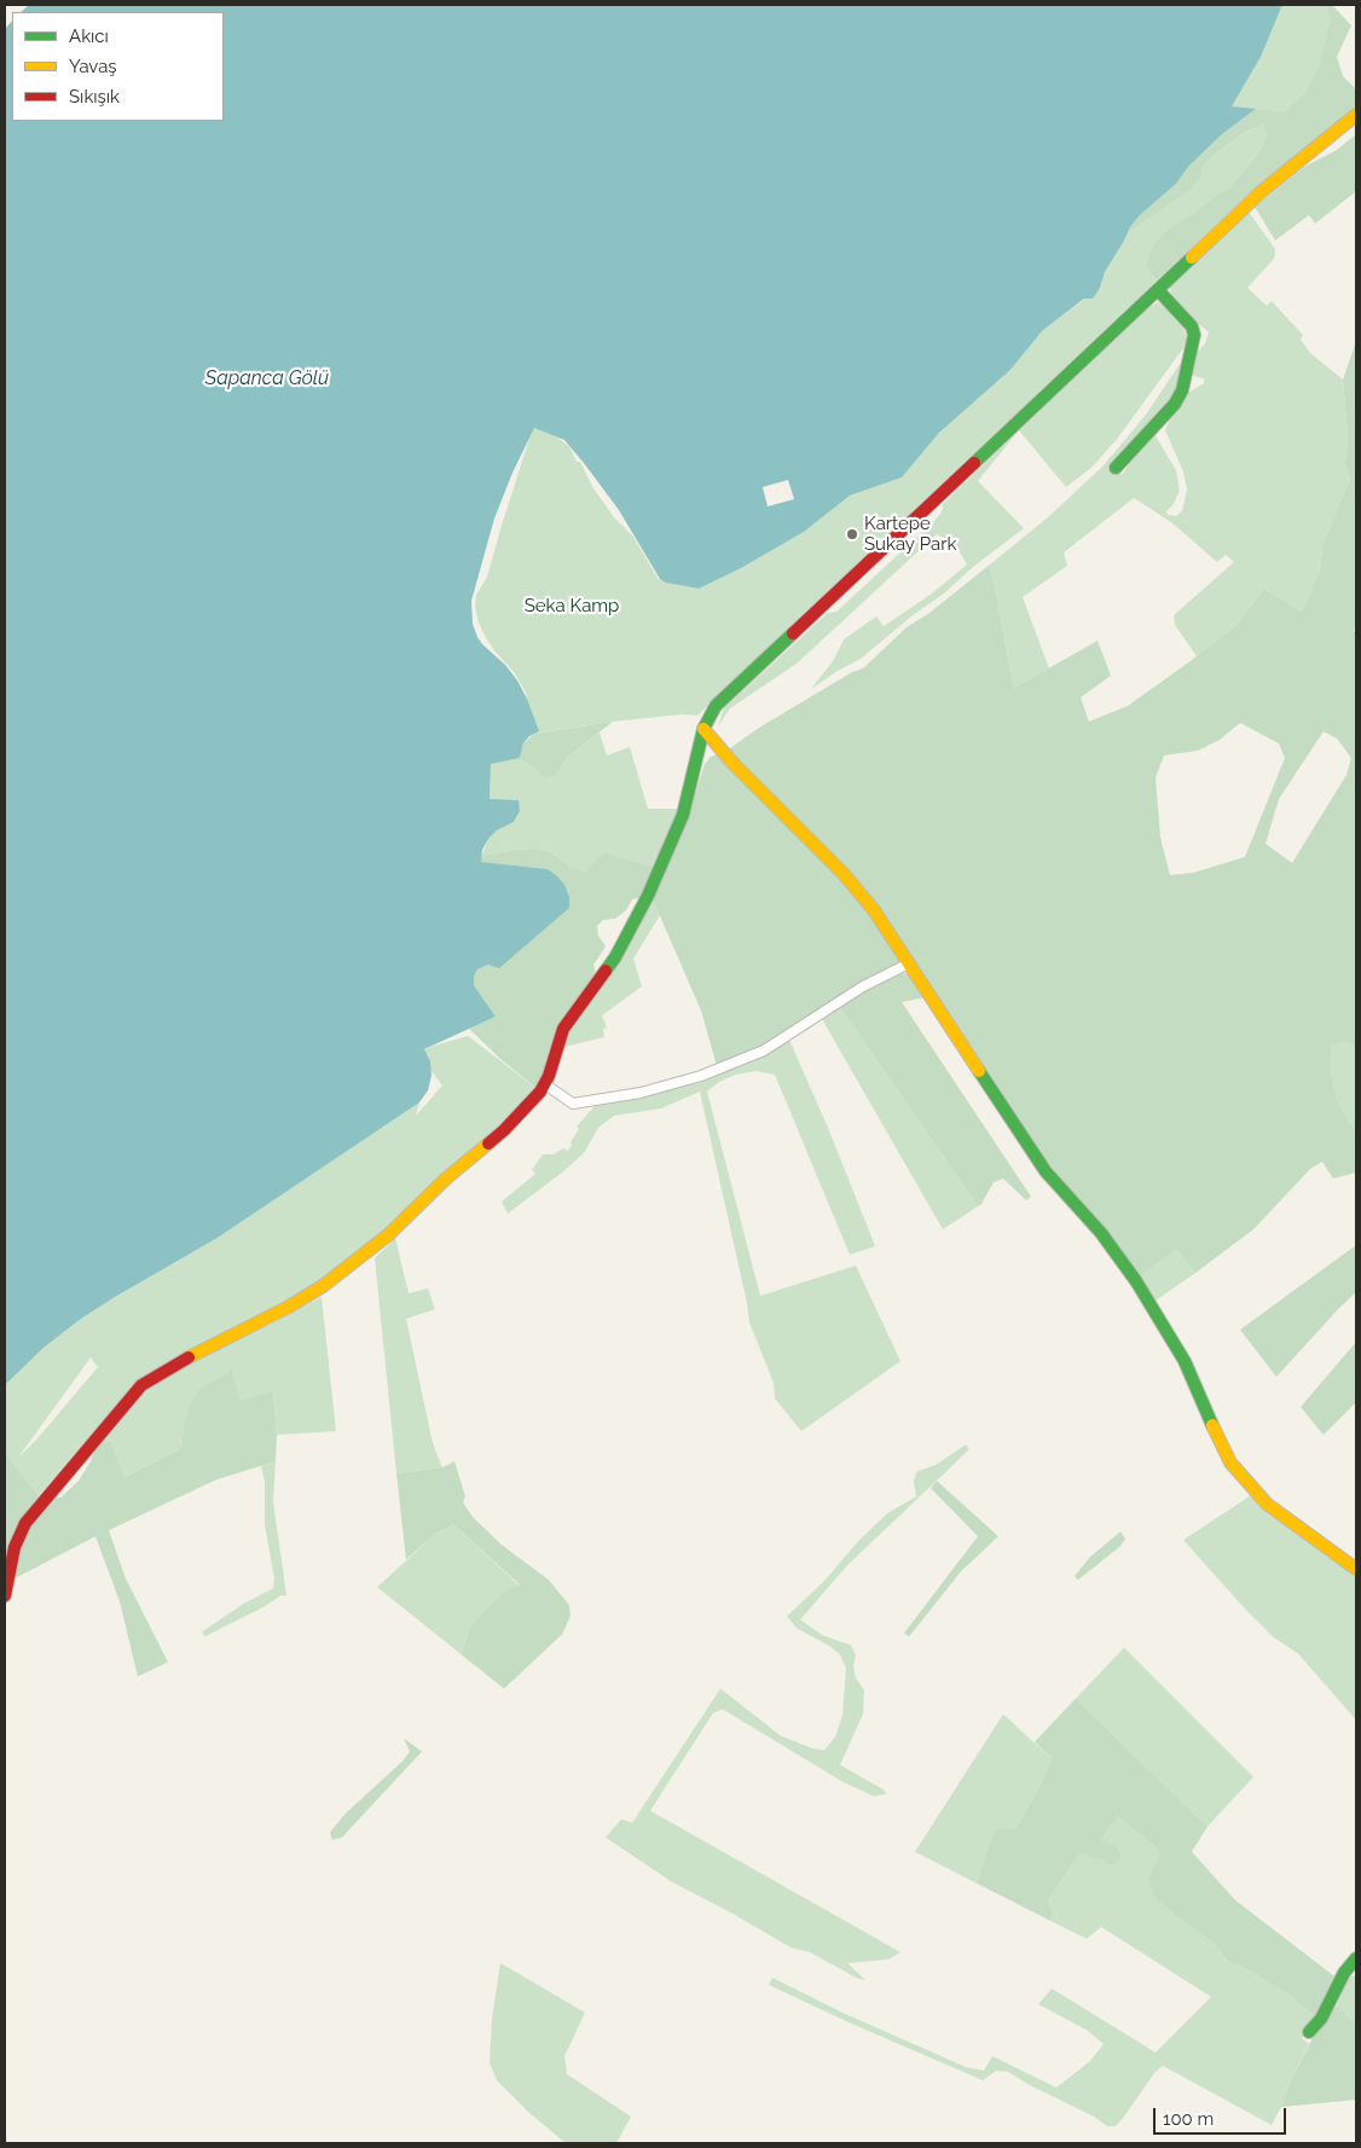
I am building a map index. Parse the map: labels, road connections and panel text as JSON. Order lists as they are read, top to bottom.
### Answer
{
  "water": ["Sapanca Gölü"],
  "parks": ["Seka Kamp"],
  "places": ["Kartepe Sukay Park"],
  "legend": ["Akıcı", "Yavaş", "Sıkışık"],
  "scale_bar": "100 m"
}
